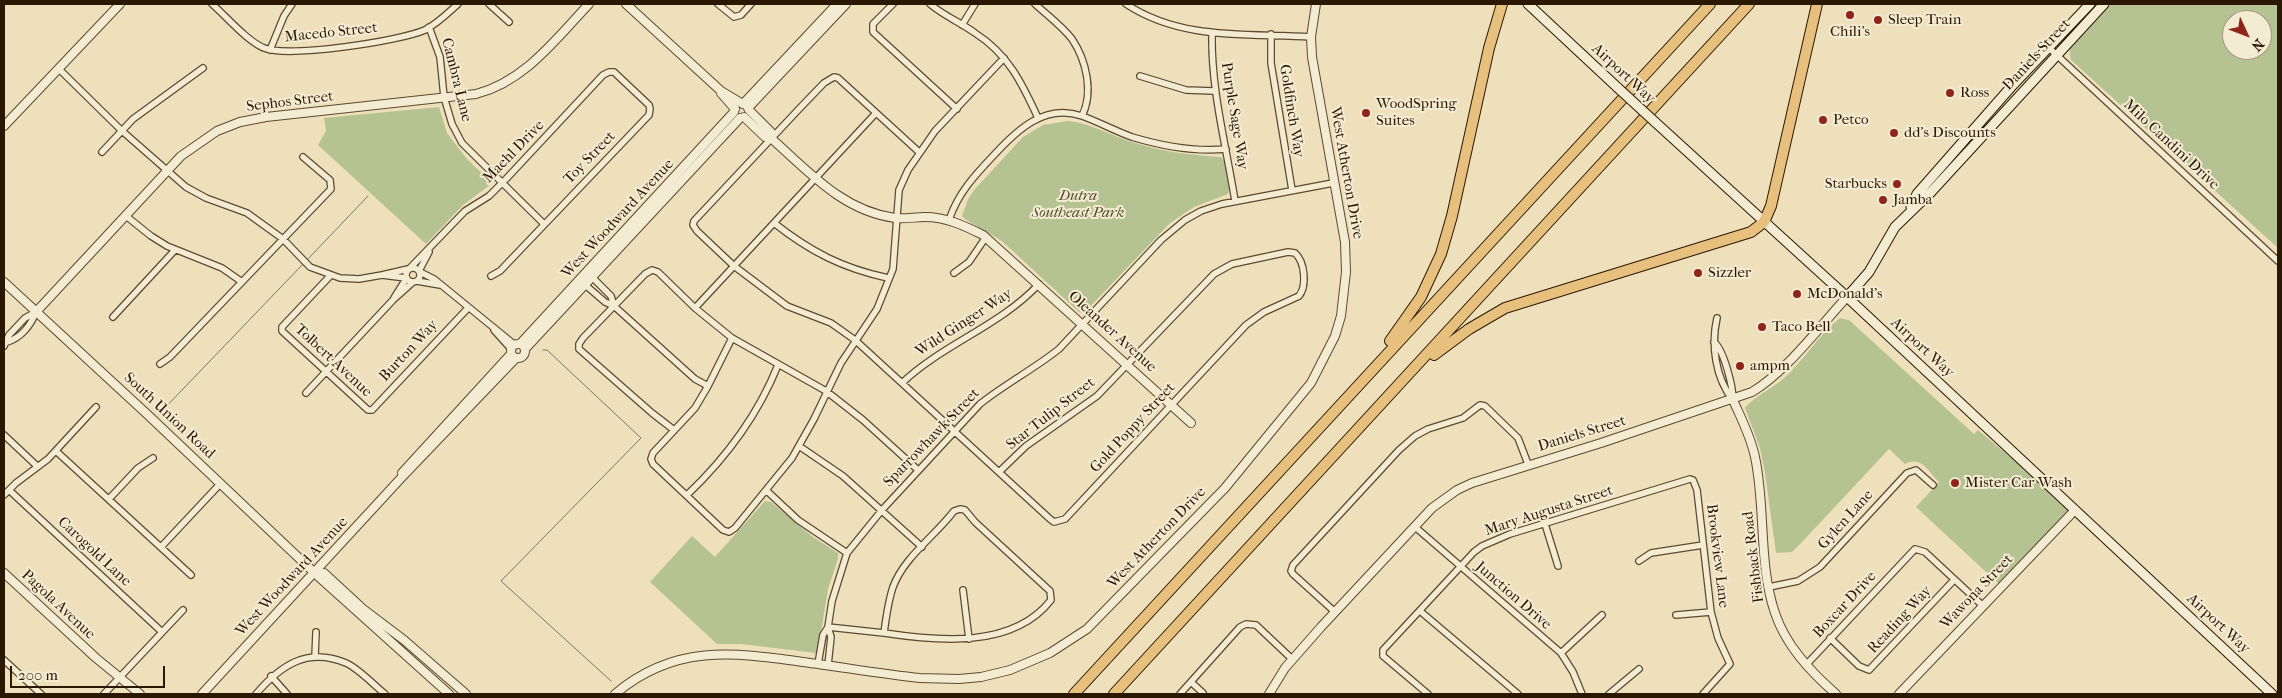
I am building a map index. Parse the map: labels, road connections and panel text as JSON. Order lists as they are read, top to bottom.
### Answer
{
  "streets": {
    "main road": ["Daniels Street", "Airport Way"],
    "street": [
      "Macedo Street",
      "Cambra Lane",
      "Sephos Street",
      "Goldfinch Way",
      "Purple Sage Way",
      "Milo Candini Drive",
      "Maehl Drive",
      "Toy Street",
      "West Atherton Drive",
      "West Woodward Avenue",
      "Wild Ginger Way",
      "Oleander Avenue",
      "Burton Way",
      "Tolbert Avenue",
      "Star Tulip Street",
      "South Union Road",
      "Gold Poppy Street",
      "Sparrowhawk Street",
      "Mary Augusta Street",
      "Gylen Lane",
      "Carogold Lane",
      "Brookview Lane",
      "Fishback Road",
      "Wawona Street",
      "Junction Drive",
      "Pagola Avenue",
      "Boxcar Drive",
      "Reading Way"
    ]
  },
  "crossings": [
    ["Macedo Street", "Cambra Lane"],
    ["Daniels Street", "Airport Way"],
    ["Daniels Street", "Milo Candini Drive"],
    ["Daniels Street", "Fishback Road"],
    ["Daniels Street", "Junction Drive"],
    ["Airport Way", "Wawona Street"],
    ["Cambra Lane", "Sephos Street"],
    ["Cambra Lane", "Maehl Drive"],
    ["Cambra Lane", "Toy Street"],
    ["Sephos Street", "South Union Road"],
    ["Goldfinch Way", "Sparrowhawk Street"],
    ["Purple Sage Way", "Sparrowhawk Street"],
    ["Maehl Drive", "Toy Street"],
    ["West Atherton Drive", "Sparrowhawk Street"],
    ["West Woodward Avenue", "Oleander Avenue"],
    ["West Woodward Avenue", "South Union Road"],
    ["Wild Ginger Way", "Oleander Avenue"],
    ["Oleander Avenue", "Star Tulip Street"],
    ["Oleander Avenue", "Gold Poppy Street"],
    ["Oleander Avenue", "Sparrowhawk Street"],
    ["Burton Way", "Tolbert Avenue"],
    ["Star Tulip Street", "Gold Poppy Street"],
    ["Mary Augusta Street", "Brookview Lane"],
    ["Mary Augusta Street", "Junction Drive"],
    ["Gylen Lane", "Fishback Road"],
    ["Fishback Road", "Boxcar Drive"],
    ["Boxcar Drive", "Reading Way"]
  ],
  "parks": ["Dutra Southeast Park"],
  "places": [
    "Chili's",
    "Sleep Train",
    "Ross",
    "WoodSpring Suites",
    "Petco",
    "dd's Discounts",
    "Starbucks",
    "Jamba",
    "Sizzler",
    "McDonald's",
    "Taco Bell",
    "ampm",
    "Mister Car Wash"
  ],
  "scale_bar": "200 m",
  "north": "bottom right"
}
